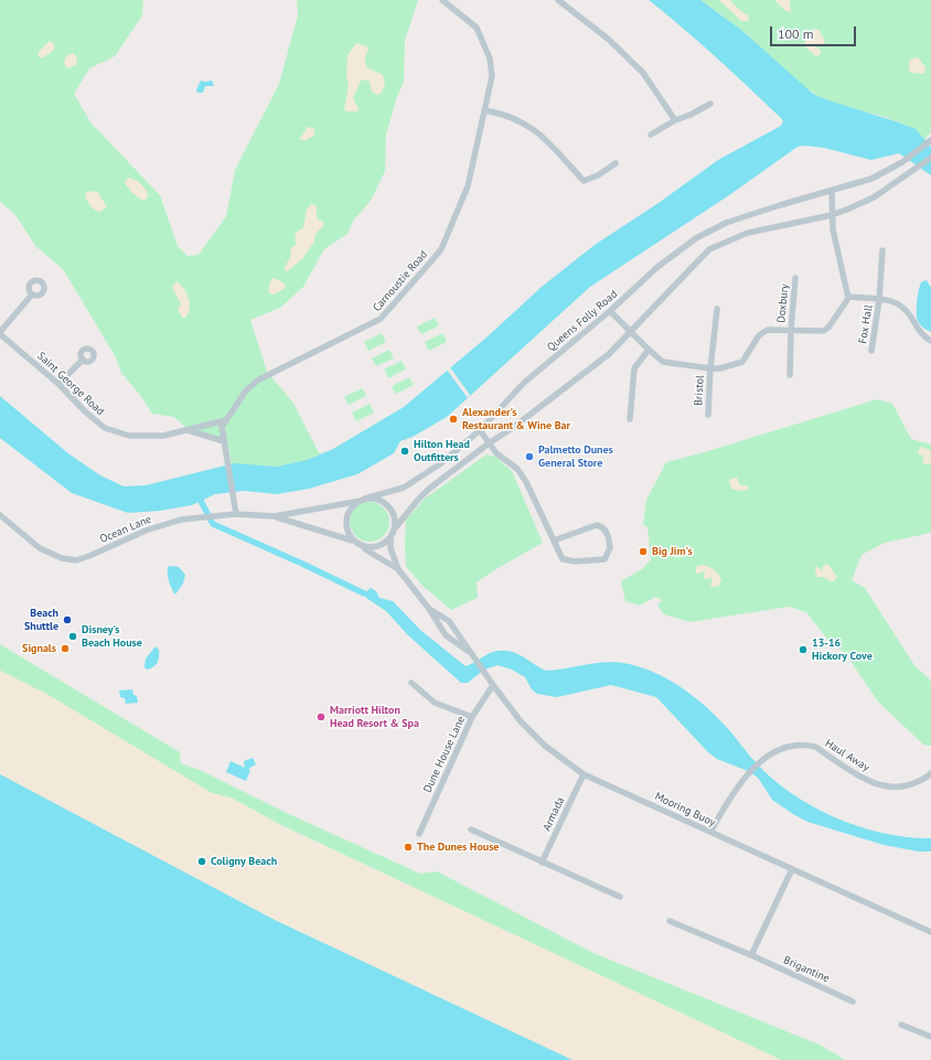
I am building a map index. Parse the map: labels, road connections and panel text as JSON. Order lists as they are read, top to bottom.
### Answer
{
  "streets": {
    "street": [
      "Carnoustie Road",
      "Doxbury",
      "Queens Folly Road",
      "Fox Hall",
      "Saint George Road",
      "Bristol",
      "Ocean Lane",
      "Dune House Lane",
      "Haul Away",
      "Mooring Buoy",
      "Armada",
      "Brigantine"
    ]
  },
  "crossings": [
    ["Carnoustie Road", "Saint George Road"],
    ["Carnoustie Road", "Ocean Lane"],
    ["Queens Folly Road", "Ocean Lane"],
    ["Queens Folly Road", "Mooring Buoy"],
    ["Ocean Lane", "Mooring Buoy"],
    ["Dune House Lane", "Mooring Buoy"],
    ["Haul Away", "Mooring Buoy"],
    ["Mooring Buoy", "Armada"]
  ],
  "places": [
    "Alexander's Restaurant & Wine Bar",
    "Hilton Head Outfitters",
    "Palmetto Dunes General Store",
    "Big Jim's",
    "Beach Shuttle",
    "Disney's Beach House",
    "Signals",
    "13-16 Hickory Cove",
    "Marriott Hilton Head Resort & Spa",
    "The Dunes House",
    "Coligny Beach"
  ],
  "scale_bar": "100 m"
}
